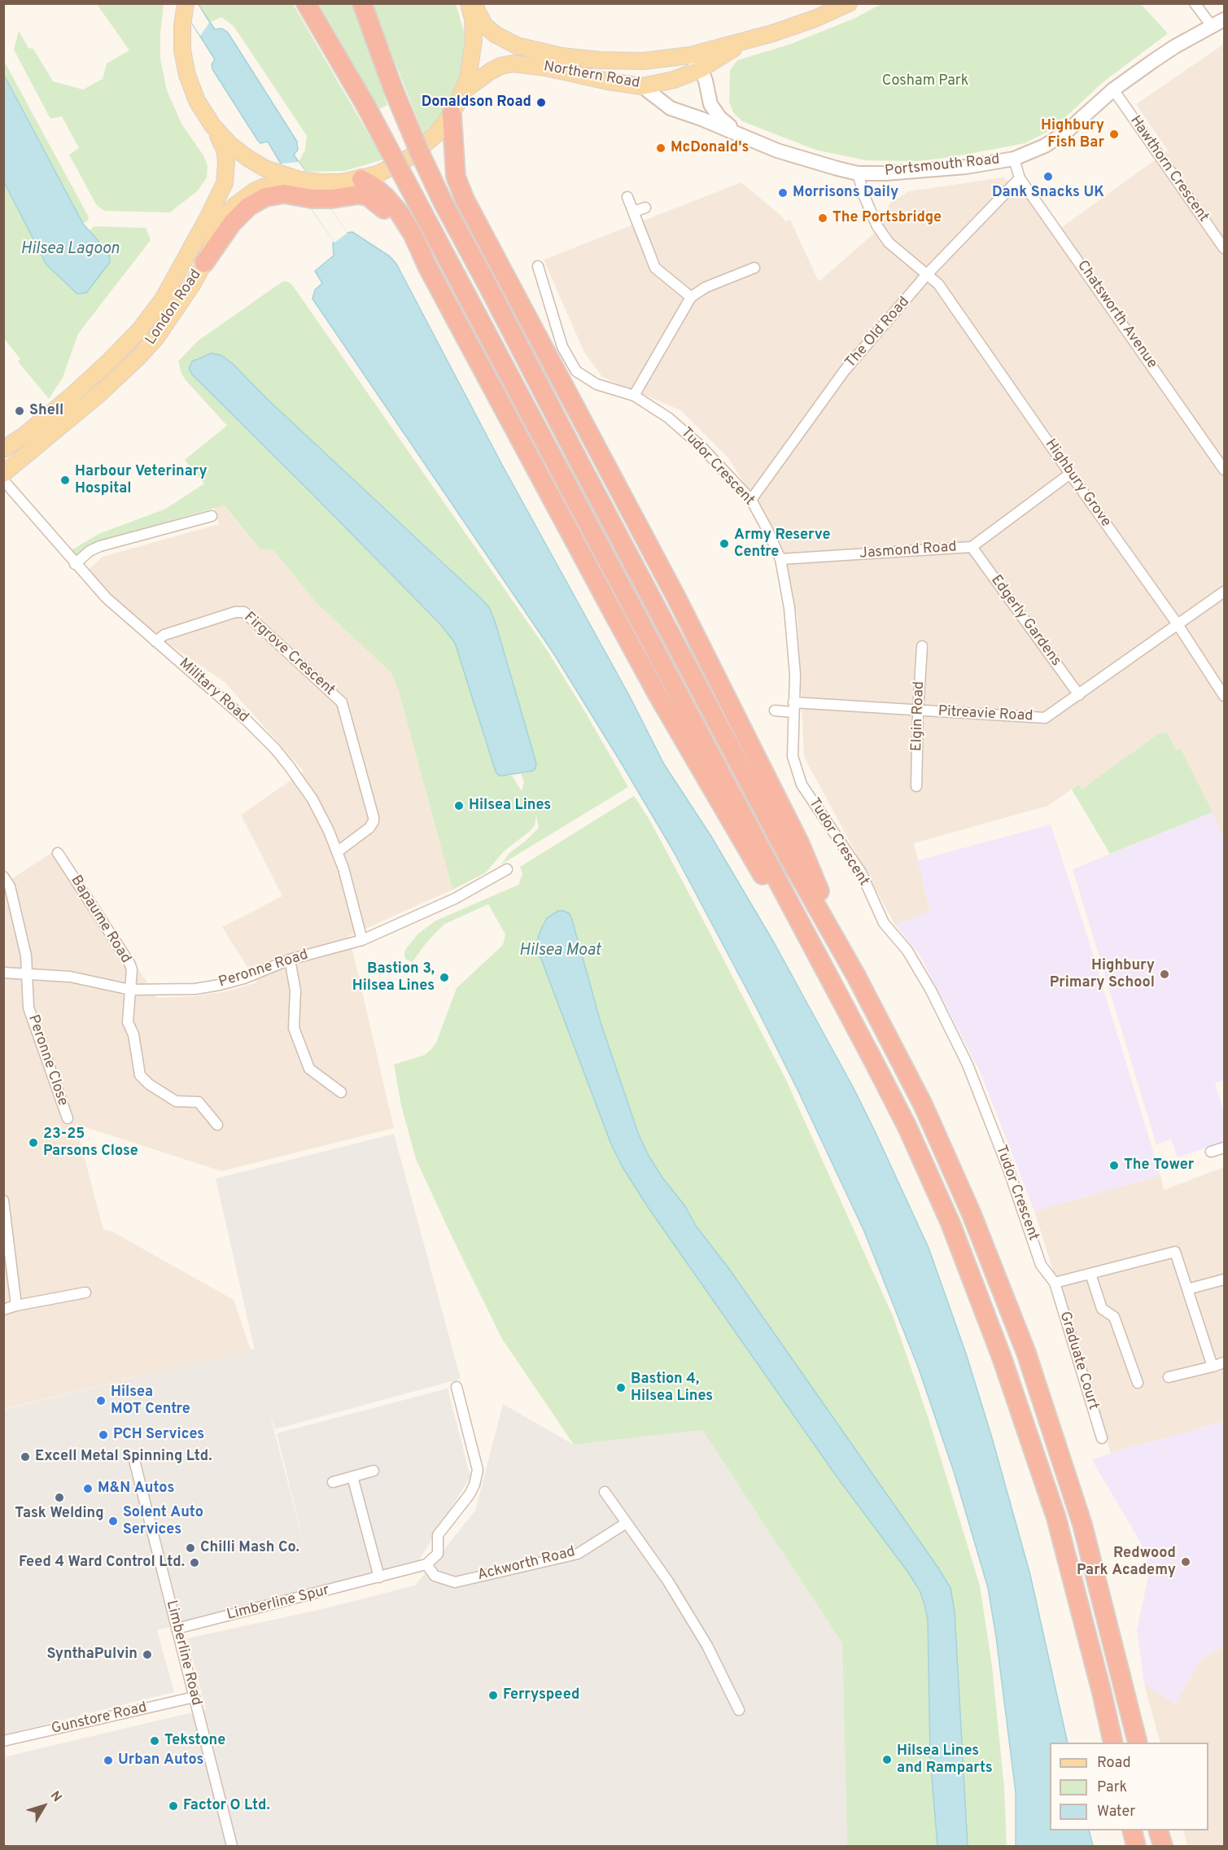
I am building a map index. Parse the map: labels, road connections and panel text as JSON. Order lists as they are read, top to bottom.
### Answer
{
  "streets": {
    "main road": ["Northern Road", "London Road"],
    "street": [
      "Portsmouth Road",
      "Hawthorn Crescent",
      "Chatsworth Avenue",
      "The Old Road",
      "Tudor Crescent",
      "Highbury Grove",
      "Jasmond Road",
      "Edgerly Gardens",
      "Firgrove Crescent",
      "Military Road",
      "Pitreavie Road",
      "Elgin Road",
      "Bapaume Road",
      "Peronne Road",
      "Peronne Close",
      "Graduate Court",
      "Ackworth Road",
      "Limberline Spur",
      "Limberline Road",
      "Gunstore Road"
    ]
  },
  "crossings": [
    ["Northern Road", "Portsmouth Road"],
    ["Portsmouth Road", "Hawthorn Crescent"],
    ["Portsmouth Road", "Chatsworth Avenue"],
    ["Portsmouth Road", "Highbury Grove"],
    ["London Road", "Military Road"],
    ["Chatsworth Avenue", "The Old Road"],
    ["The Old Road", "Tudor Crescent"],
    ["The Old Road", "Highbury Grove"],
    ["Tudor Crescent", "Jasmond Road"],
    ["Tudor Crescent", "Pitreavie Road"],
    ["Tudor Crescent", "Graduate Court"],
    ["Highbury Grove", "Jasmond Road"],
    ["Highbury Grove", "Pitreavie Road"],
    ["Jasmond Road", "Edgerly Gardens"],
    ["Edgerly Gardens", "Pitreavie Road"],
    ["Firgrove Crescent", "Military Road"],
    ["Military Road", "Peronne Road"],
    ["Pitreavie Road", "Elgin Road"],
    ["Bapaume Road", "Peronne Road"],
    ["Peronne Road", "Peronne Close"],
    ["Ackworth Road", "Limberline Spur"],
    ["Limberline Spur", "Limberline Road"],
    ["Limberline Road", "Gunstore Road"]
  ],
  "water": ["Hilsea Lagoon", "Hilsea Moat"],
  "parks": ["Cosham Park"],
  "places": [
    "Donaldson Road",
    "Highbury Fish Bar",
    "McDonald's",
    "Dank Snacks UK",
    "Morrisons Daily",
    "The Portsbridge",
    "Shell",
    "Harbour Veterinary Hospital",
    "Army Reserve Centre",
    "Hilsea Lines",
    "Highbury Primary School",
    "Bastion 3, Hilsea Lines",
    "23-25 Parsons Close",
    "The Tower",
    "Bastion 4, Hilsea Lines",
    "Hilsea MOT Centre",
    "PCH Services",
    "Excell Metal Spinning Ltd.",
    "M&N Autos",
    "Task Welding",
    "Solent Auto Services",
    "Chilli Mash Co.",
    "Redwood Park Academy",
    "Feed 4 Ward Control Ltd.",
    "SynthaPulvin",
    "Ferryspeed",
    "Tekstone",
    "Hilsea Lines and Ramparts",
    "Urban Autos",
    "Factor O Ltd."
  ],
  "legend": ["Road", "Park", "Water"],
  "north": "top right"
}
